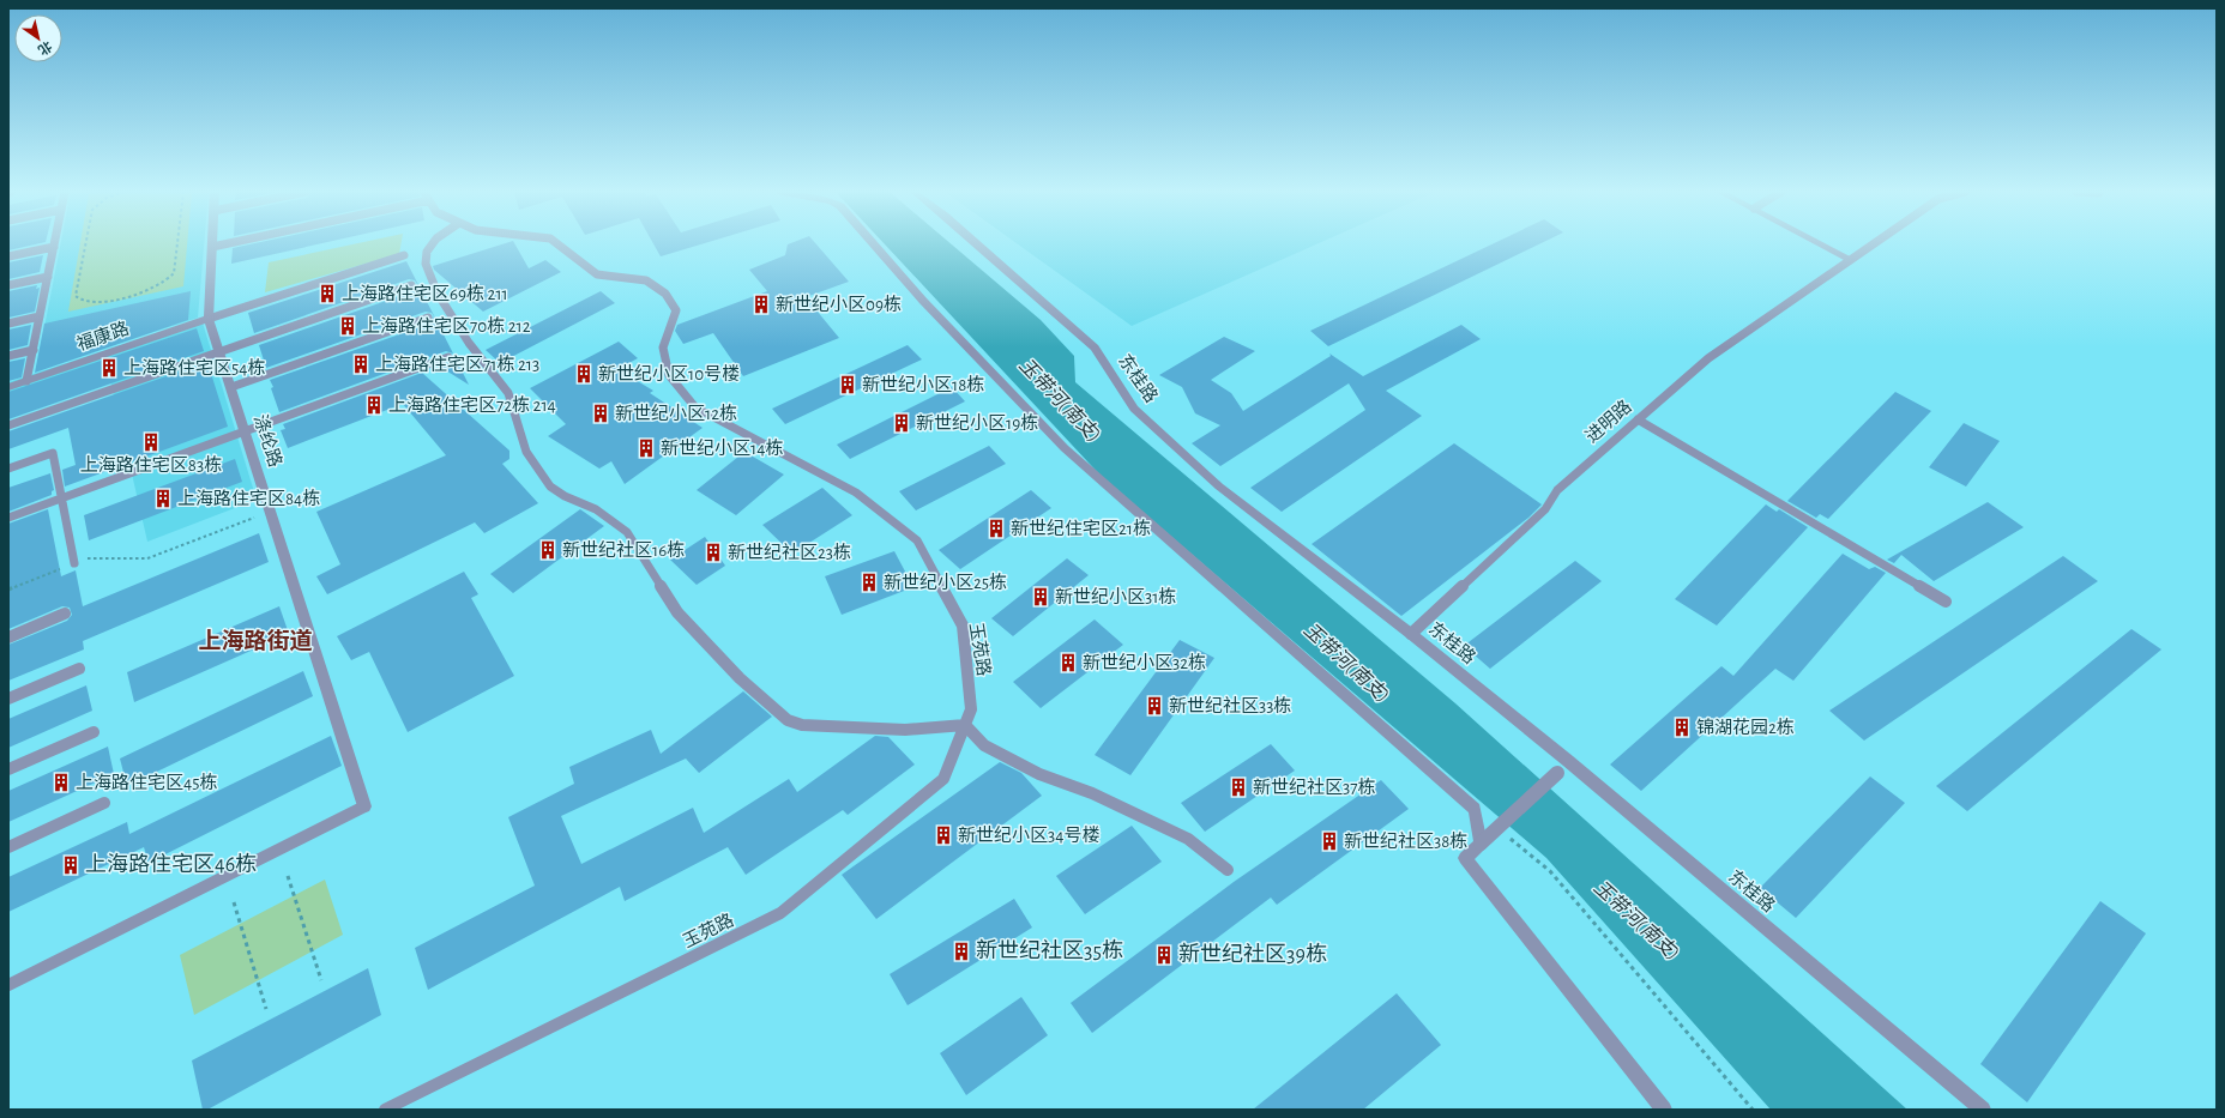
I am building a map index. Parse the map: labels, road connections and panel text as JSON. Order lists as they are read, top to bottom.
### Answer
{
  "streets": {
    "street": ["福康路", "东桂路", "涤纶路"],
    "lane": ["进明路", "玉苑路"]
  },
  "crossings": [
    ["福康路", "涤纶路"],
    ["东桂路", "进明路"]
  ],
  "districts": ["上海路街道"],
  "water": ["玉带河(南支)"],
  "places": {
    "building": [
      "上海路住宅区69栋 211",
      "新世纪小区09栋",
      "上海路住宅区70栋 212",
      "上海路住宅区71栋 213",
      "上海路住宅区54栋",
      "新世纪小区10号楼",
      "新世纪小区18栋",
      "上海路住宅区72栋 214",
      "新世纪小区12栋",
      "新世纪小区19栋",
      "上海路住宅区83栋",
      "新世纪小区14栋",
      "上海路住宅区84栋",
      "新世纪住宅区21栋",
      "新世纪社区16栋",
      "新世纪社区23栋",
      "新世纪小区25栋",
      "新世纪小区31栋",
      "新世纪小区32栋",
      "新世纪社区33栋",
      "锦湖花园2栋",
      "上海路住宅区45栋",
      "新世纪社区37栋",
      "新世纪小区34号楼",
      "新世纪社区38栋",
      "上海路住宅区46栋",
      "新世纪社区35栋",
      "新世纪社区39栋"
    ]
  },
  "north": "bottom right"
}
